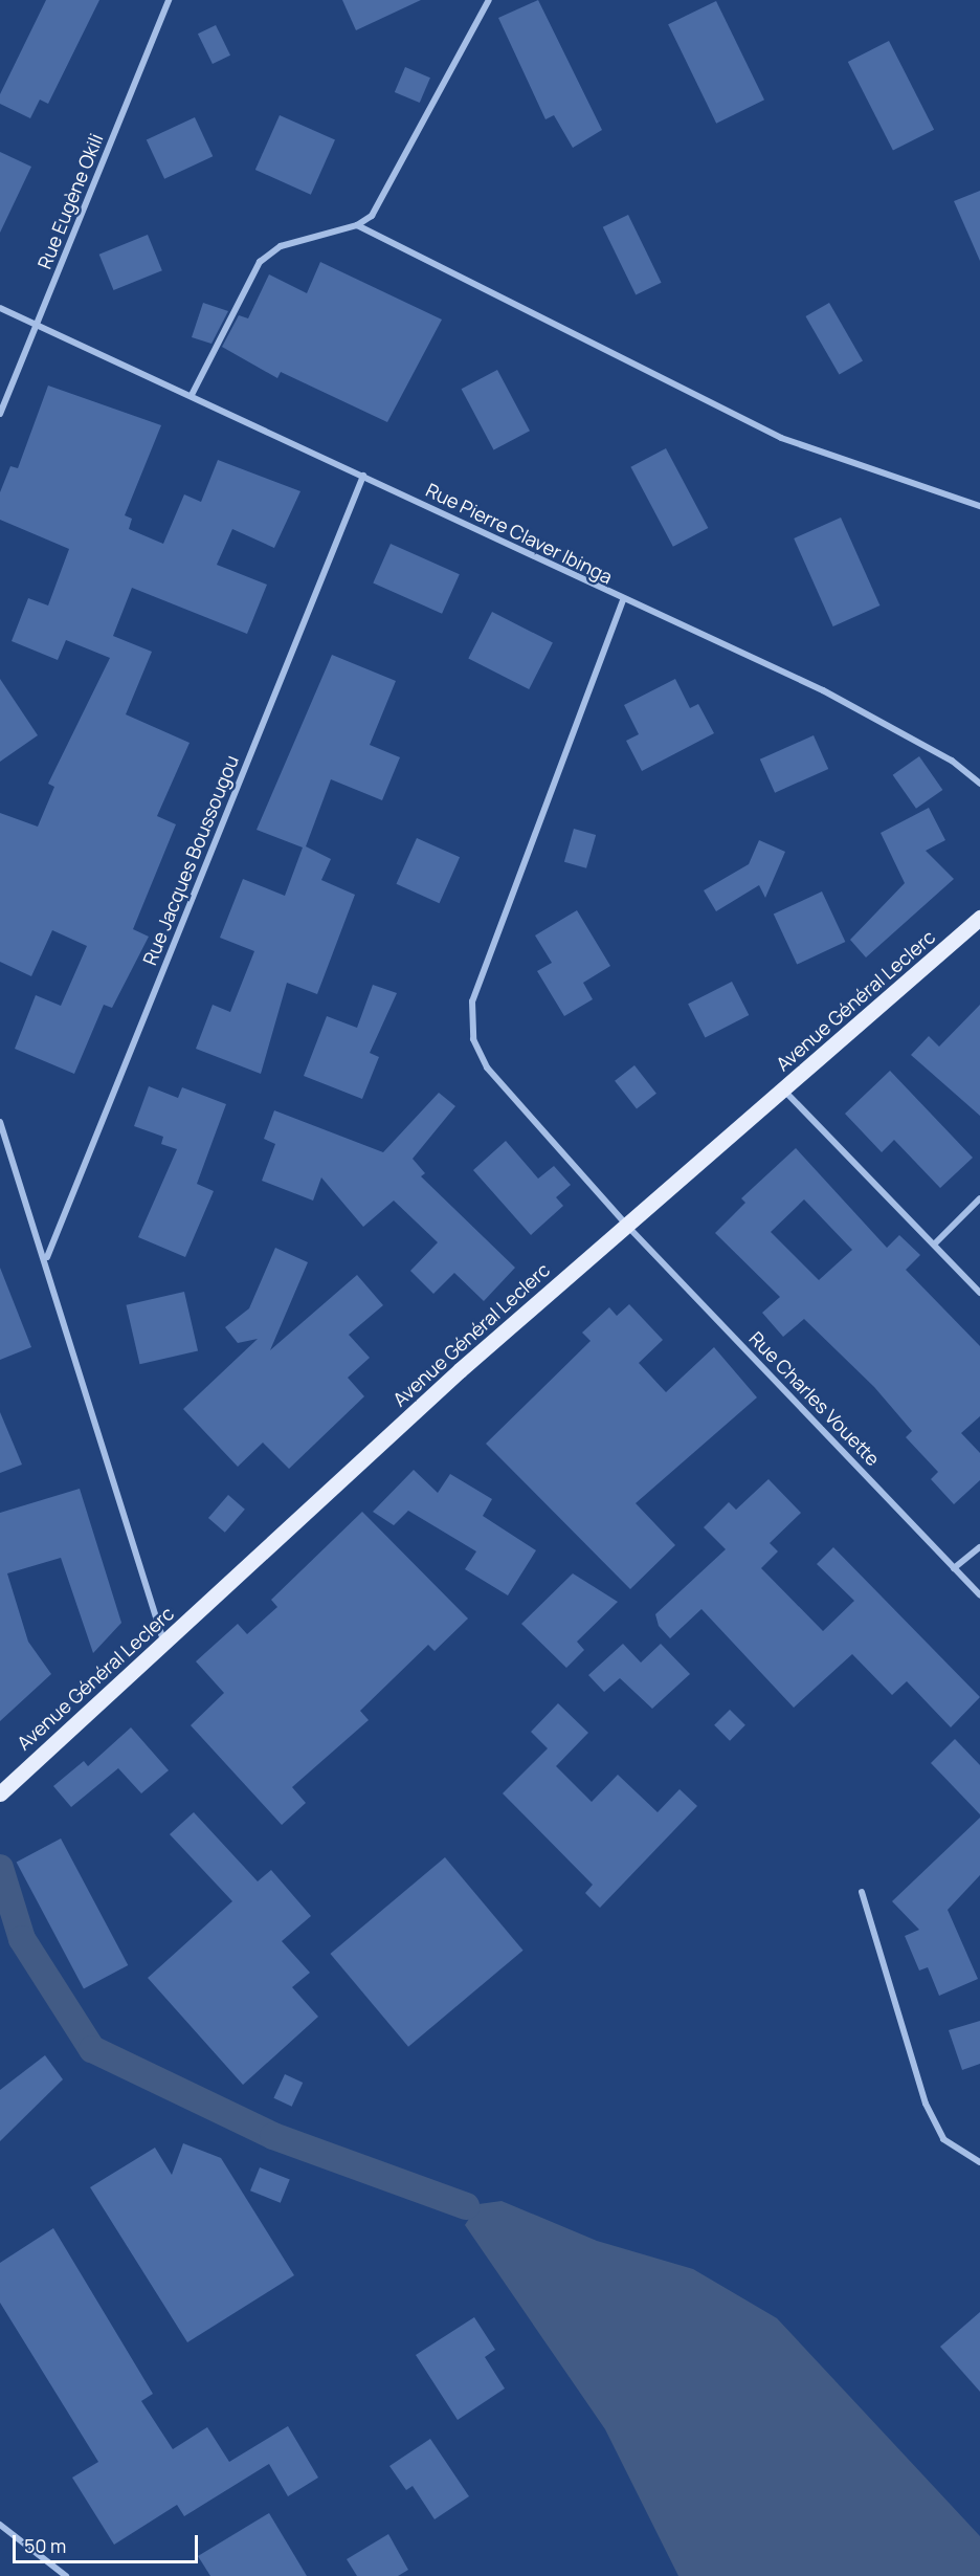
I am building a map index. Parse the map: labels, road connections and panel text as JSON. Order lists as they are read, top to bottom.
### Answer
{
  "streets": {
    "main road": ["Avenue Général Leclerc"],
    "street": [
      "Rue Eugène Okili",
      "Rue Pierre Claver Ibinga",
      "Rue Jacques Boussougou",
      "Rue Charles Vouette"
    ]
  },
  "crossings": [
    ["Rue Eugène Okili", "Rue Pierre Claver Ibinga"],
    ["Rue Pierre Claver Ibinga", "Rue Jacques Boussougou"],
    ["Rue Pierre Claver Ibinga", "Rue Charles Vouette"],
    ["Avenue Général Leclerc", "Rue Charles Vouette"]
  ],
  "scale_bar": "50 m"
}
